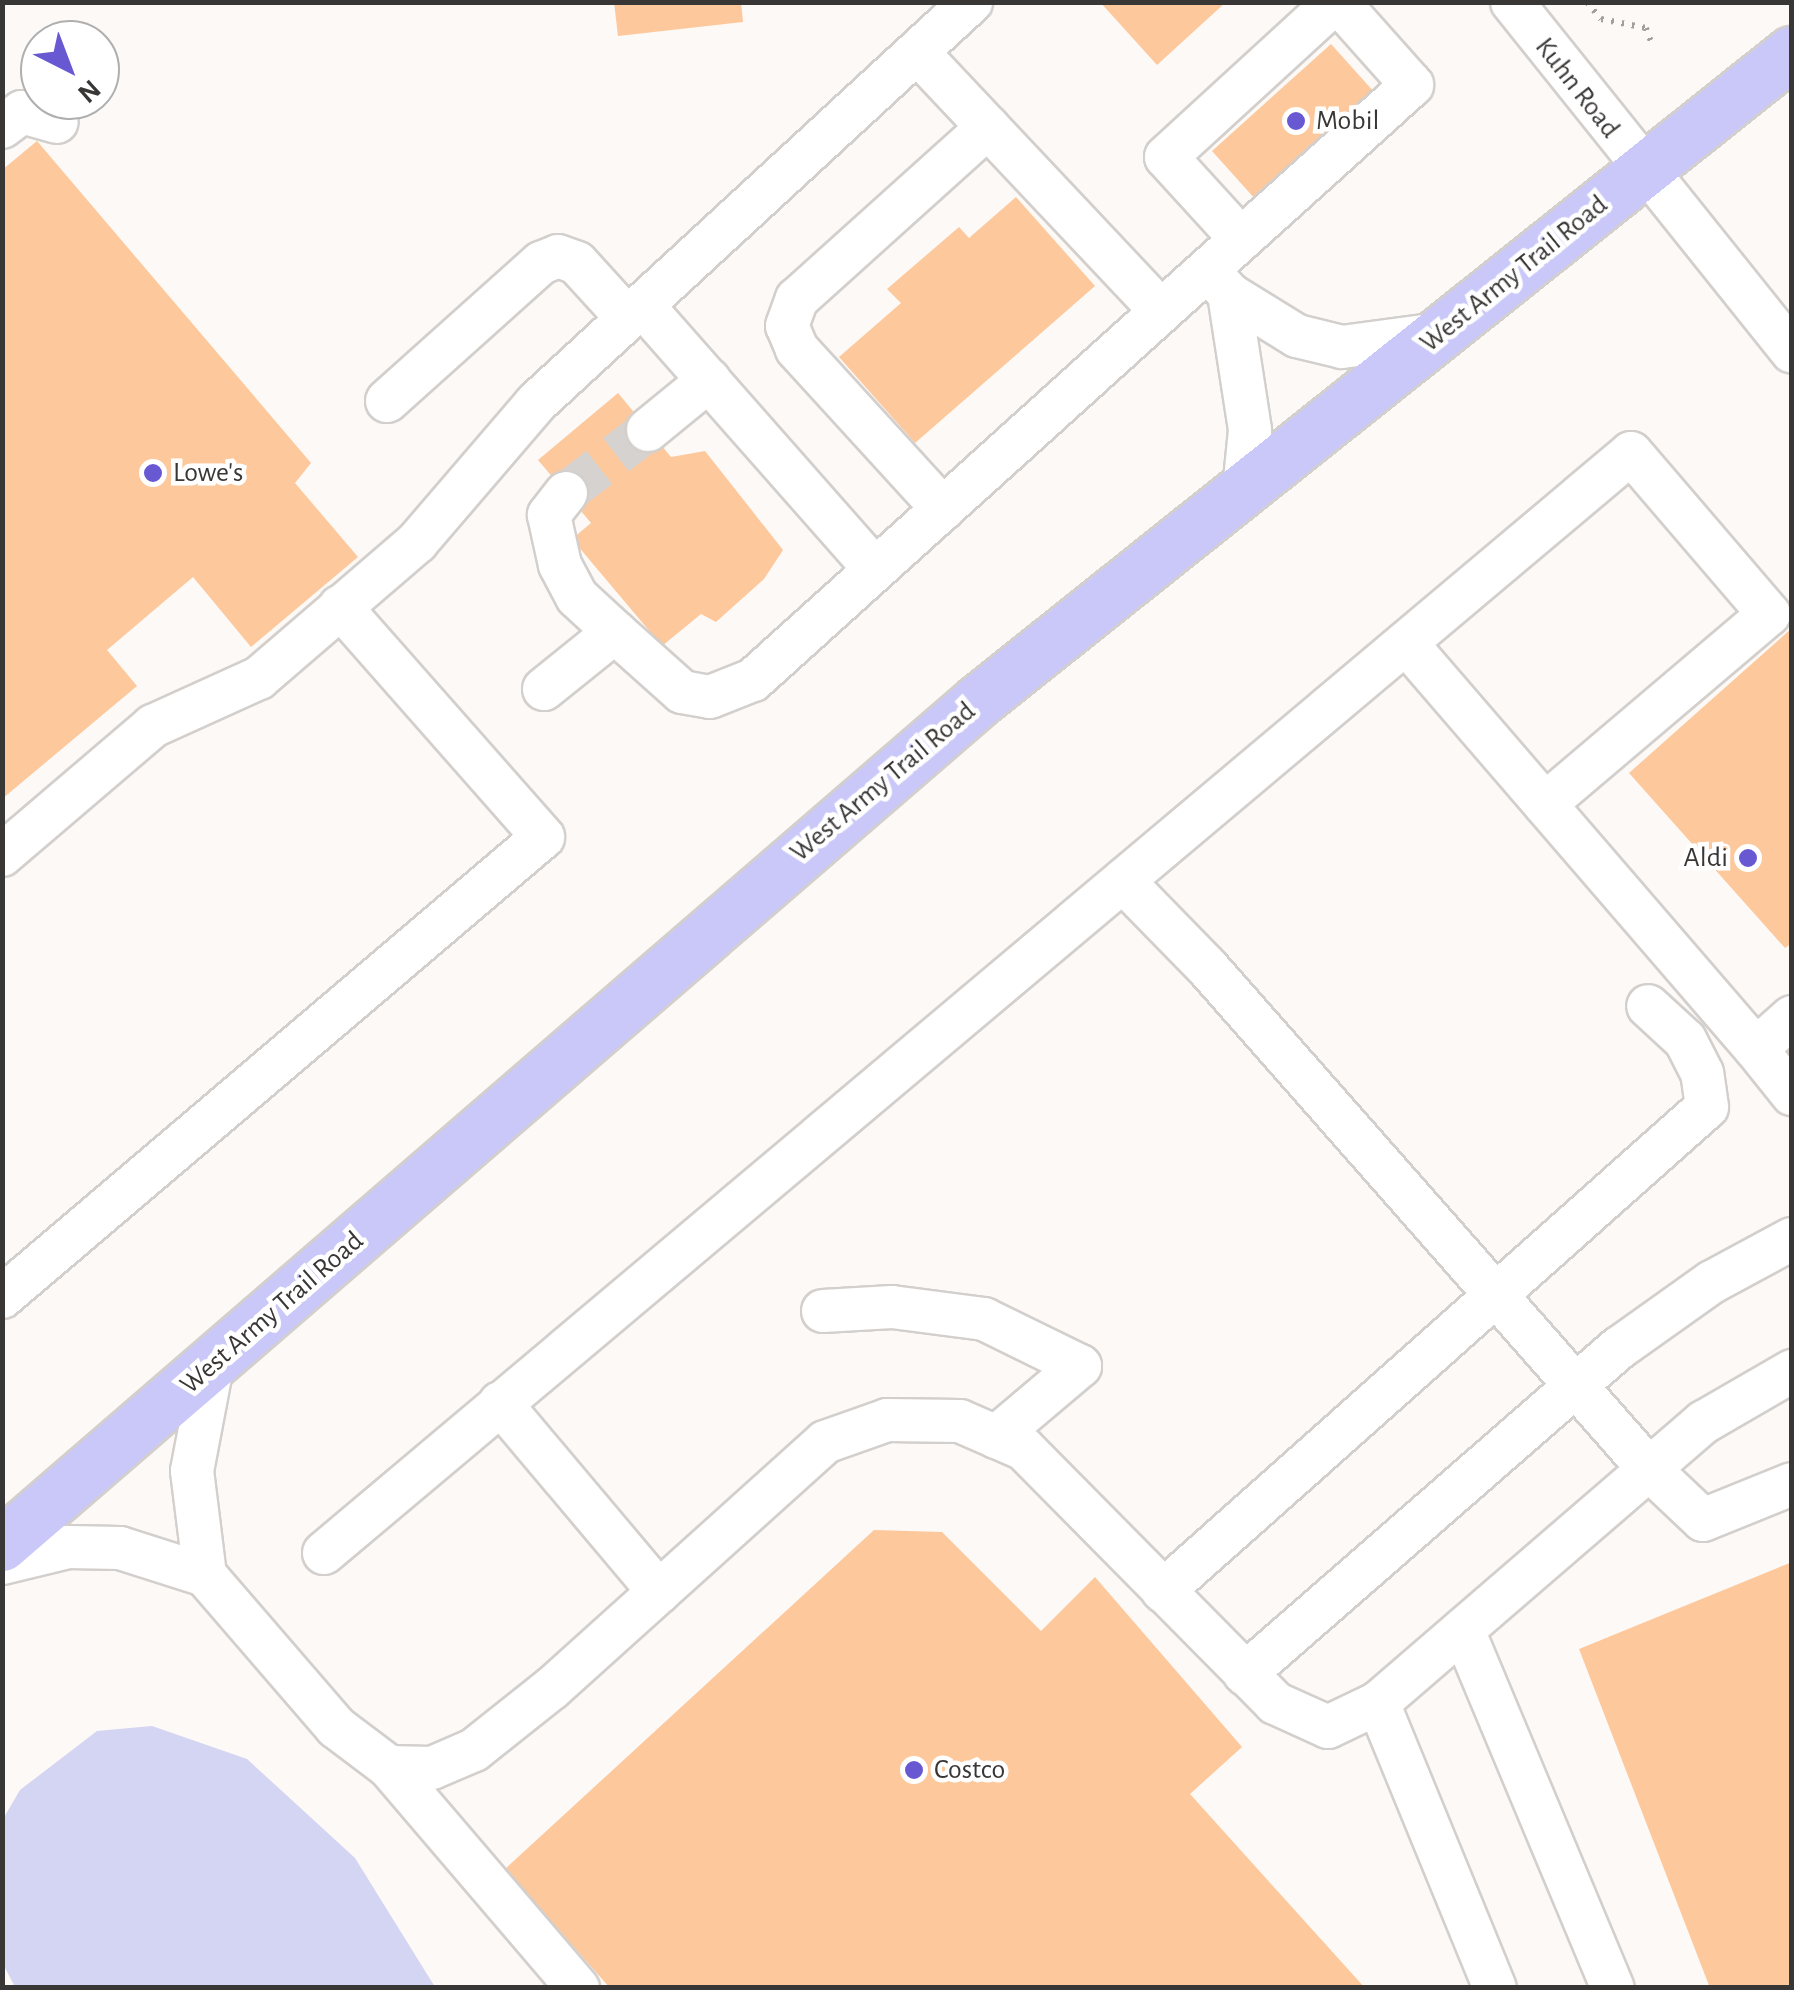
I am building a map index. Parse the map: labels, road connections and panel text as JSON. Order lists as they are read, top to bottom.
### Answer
{
  "streets": {
    "main road": ["West Army Trail Road"],
    "street": ["Kuhn Road"]
  },
  "crossings": [
    ["Kuhn Road", "West Army Trail Road"]
  ],
  "places": [
    "Mobil",
    "Lowe's",
    "Aldi",
    "Costco"
  ],
  "north": "bottom right"
}
